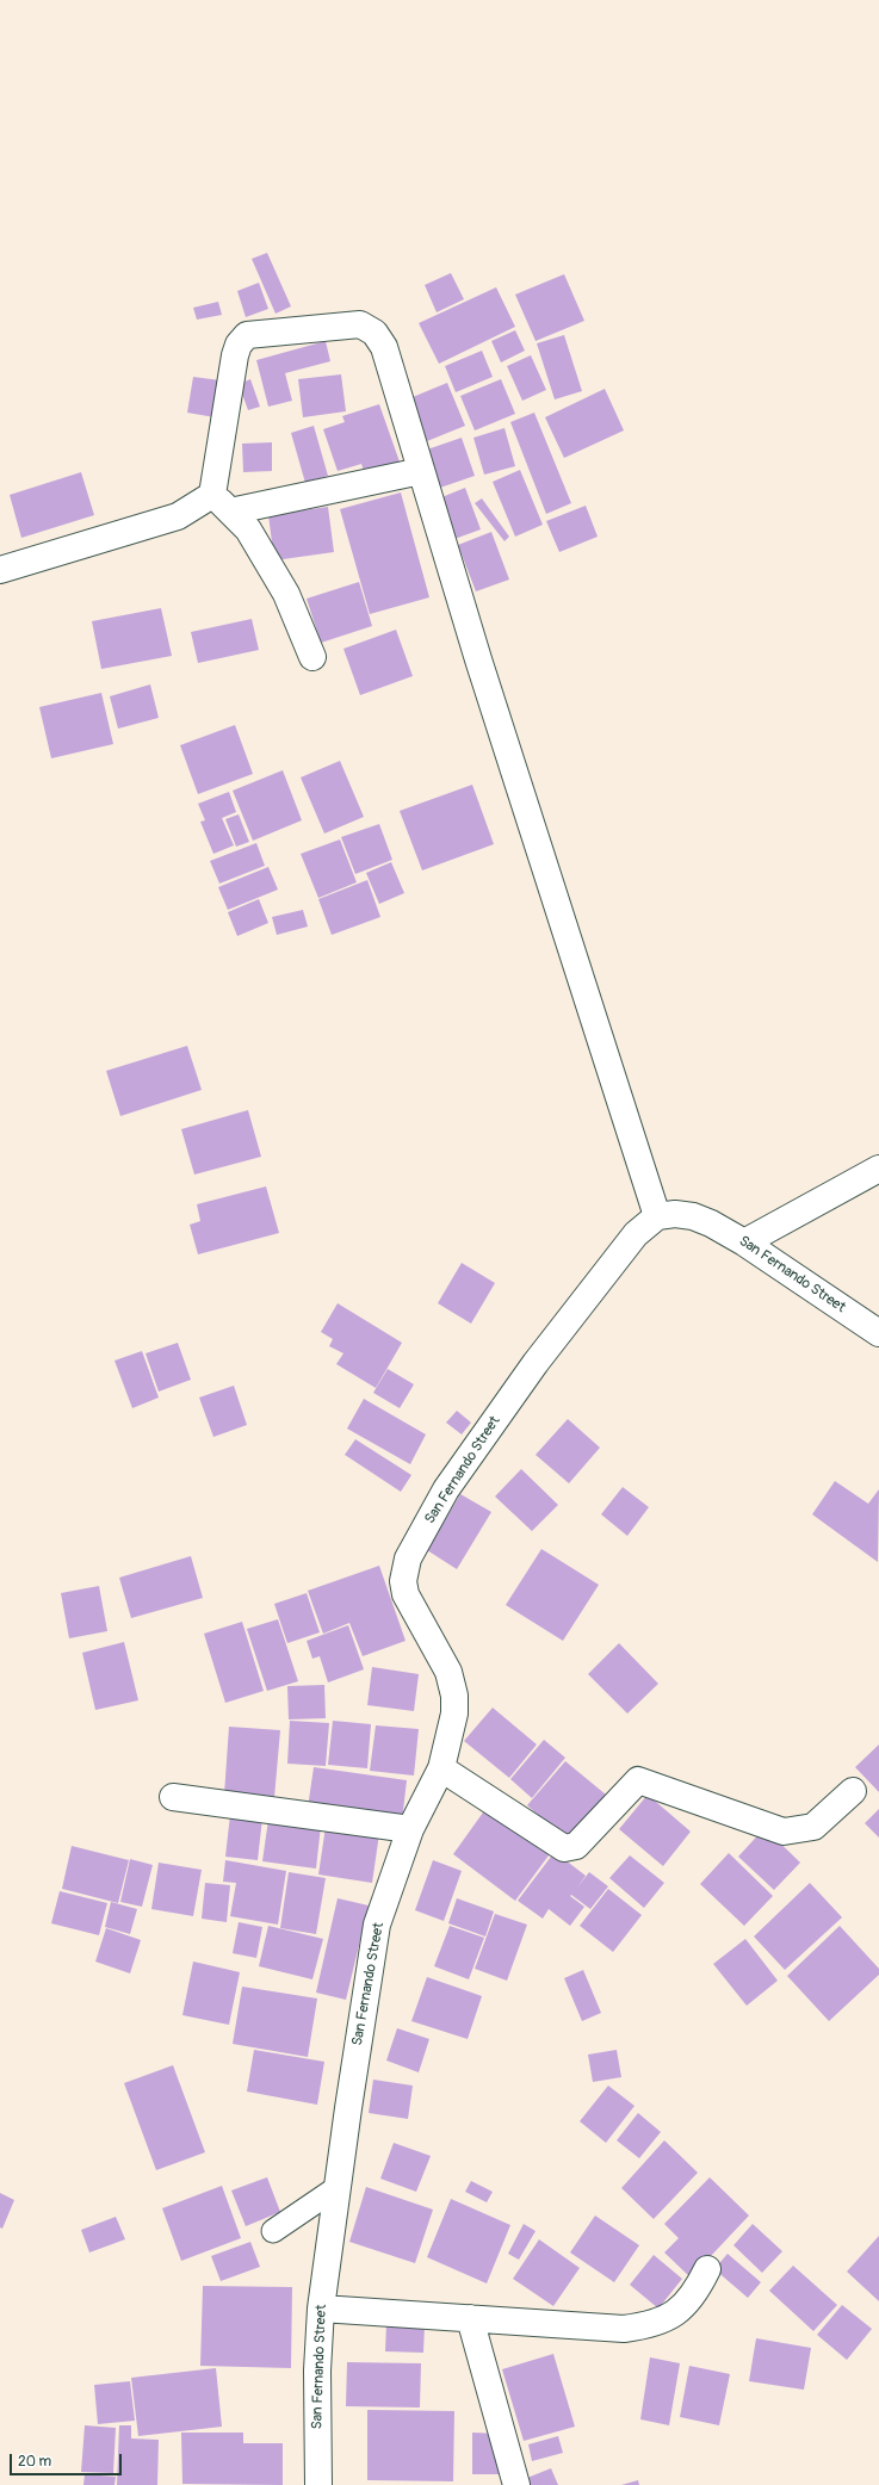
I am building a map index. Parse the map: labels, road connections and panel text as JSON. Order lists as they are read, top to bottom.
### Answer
{
  "streets": {
    "street": ["San Fernando Street"]
  },
  "scale_bar": "20 m"
}
